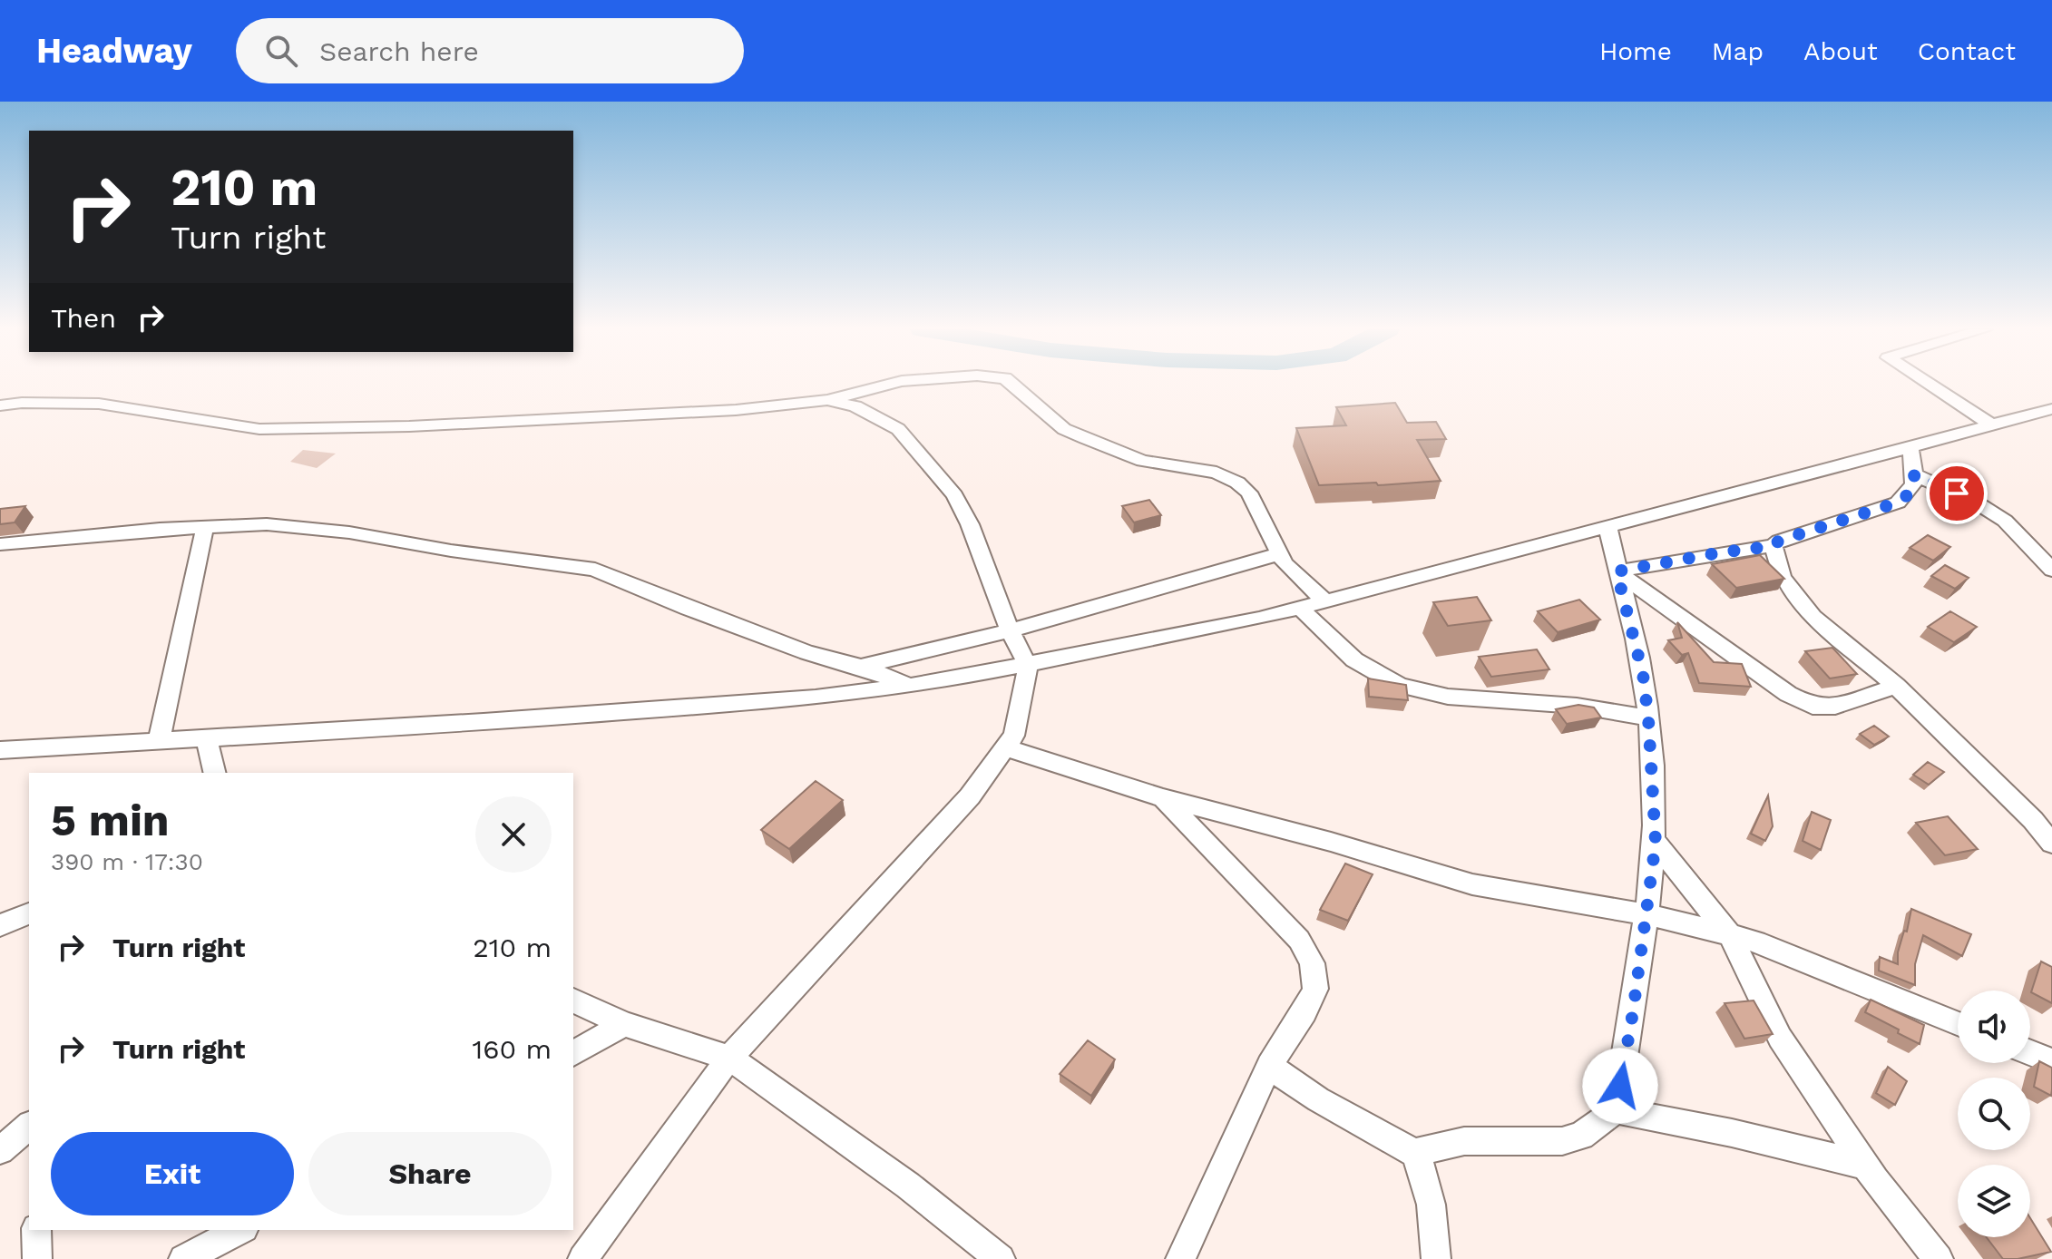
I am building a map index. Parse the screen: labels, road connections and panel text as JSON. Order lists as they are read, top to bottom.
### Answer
{
  "page": {
    "header": "Headway",
    "search": "Search here",
    "nav": [
      "Home",
      "Map",
      "About",
      "Contact"
    ],
    "turn": ["210 m", "Turn right"],
    "then": "Then",
    "heading": ["5 min", "390 m · 17:30"],
    "list": [
      {
        "name": "Turn right",
        "value": "210 m"
      },
      {
        "name": "Turn right",
        "value": "160 m"
      }
    ],
    "buttons": ["Exit", "Share"]
  }
}
